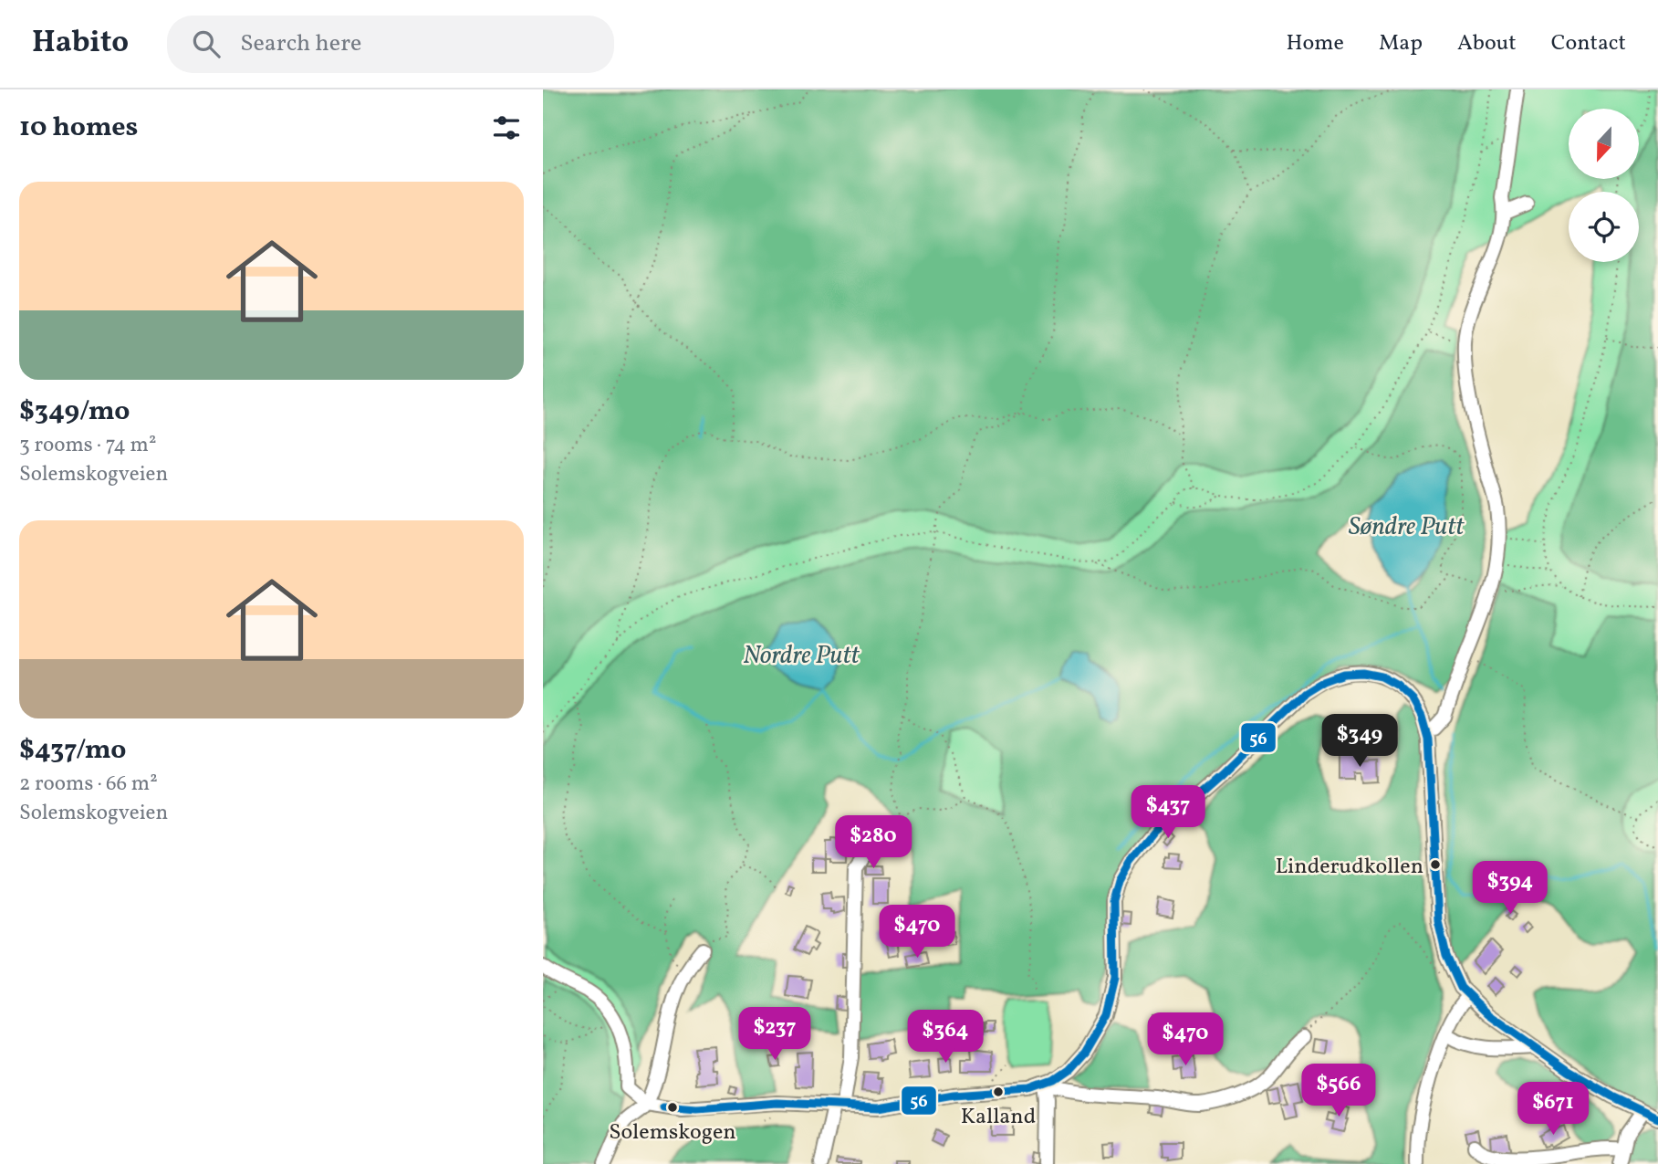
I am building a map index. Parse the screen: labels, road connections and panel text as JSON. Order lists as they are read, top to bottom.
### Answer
{
  "water": ["Søndre Putt", "Nordre Putt"],
  "places": ["Linderudkollen", "Kalland", "Solemskogen"],
  "lines": ["transit line 56"],
  "north": "bottom",
  "page": {
    "header": "Habito",
    "search": "Search here",
    "nav": [
      "Home",
      "Map",
      "About",
      "Contact"
    ],
    "heading": "10 homes",
    "list": [
      {
        "name": "$349/mo",
        "note": "3 rooms · 74 m² · Solemskogveien"
      },
      {
        "name": "$437/mo",
        "note": "2 rooms · 66 m² · Solemskogveien"
      }
    ],
    "price": [
      "$349",
      "$437",
      "$280",
      "$394",
      "$470",
      "$237",
      "$364",
      "$470",
      "$566",
      "$671"
    ]
  }
}
